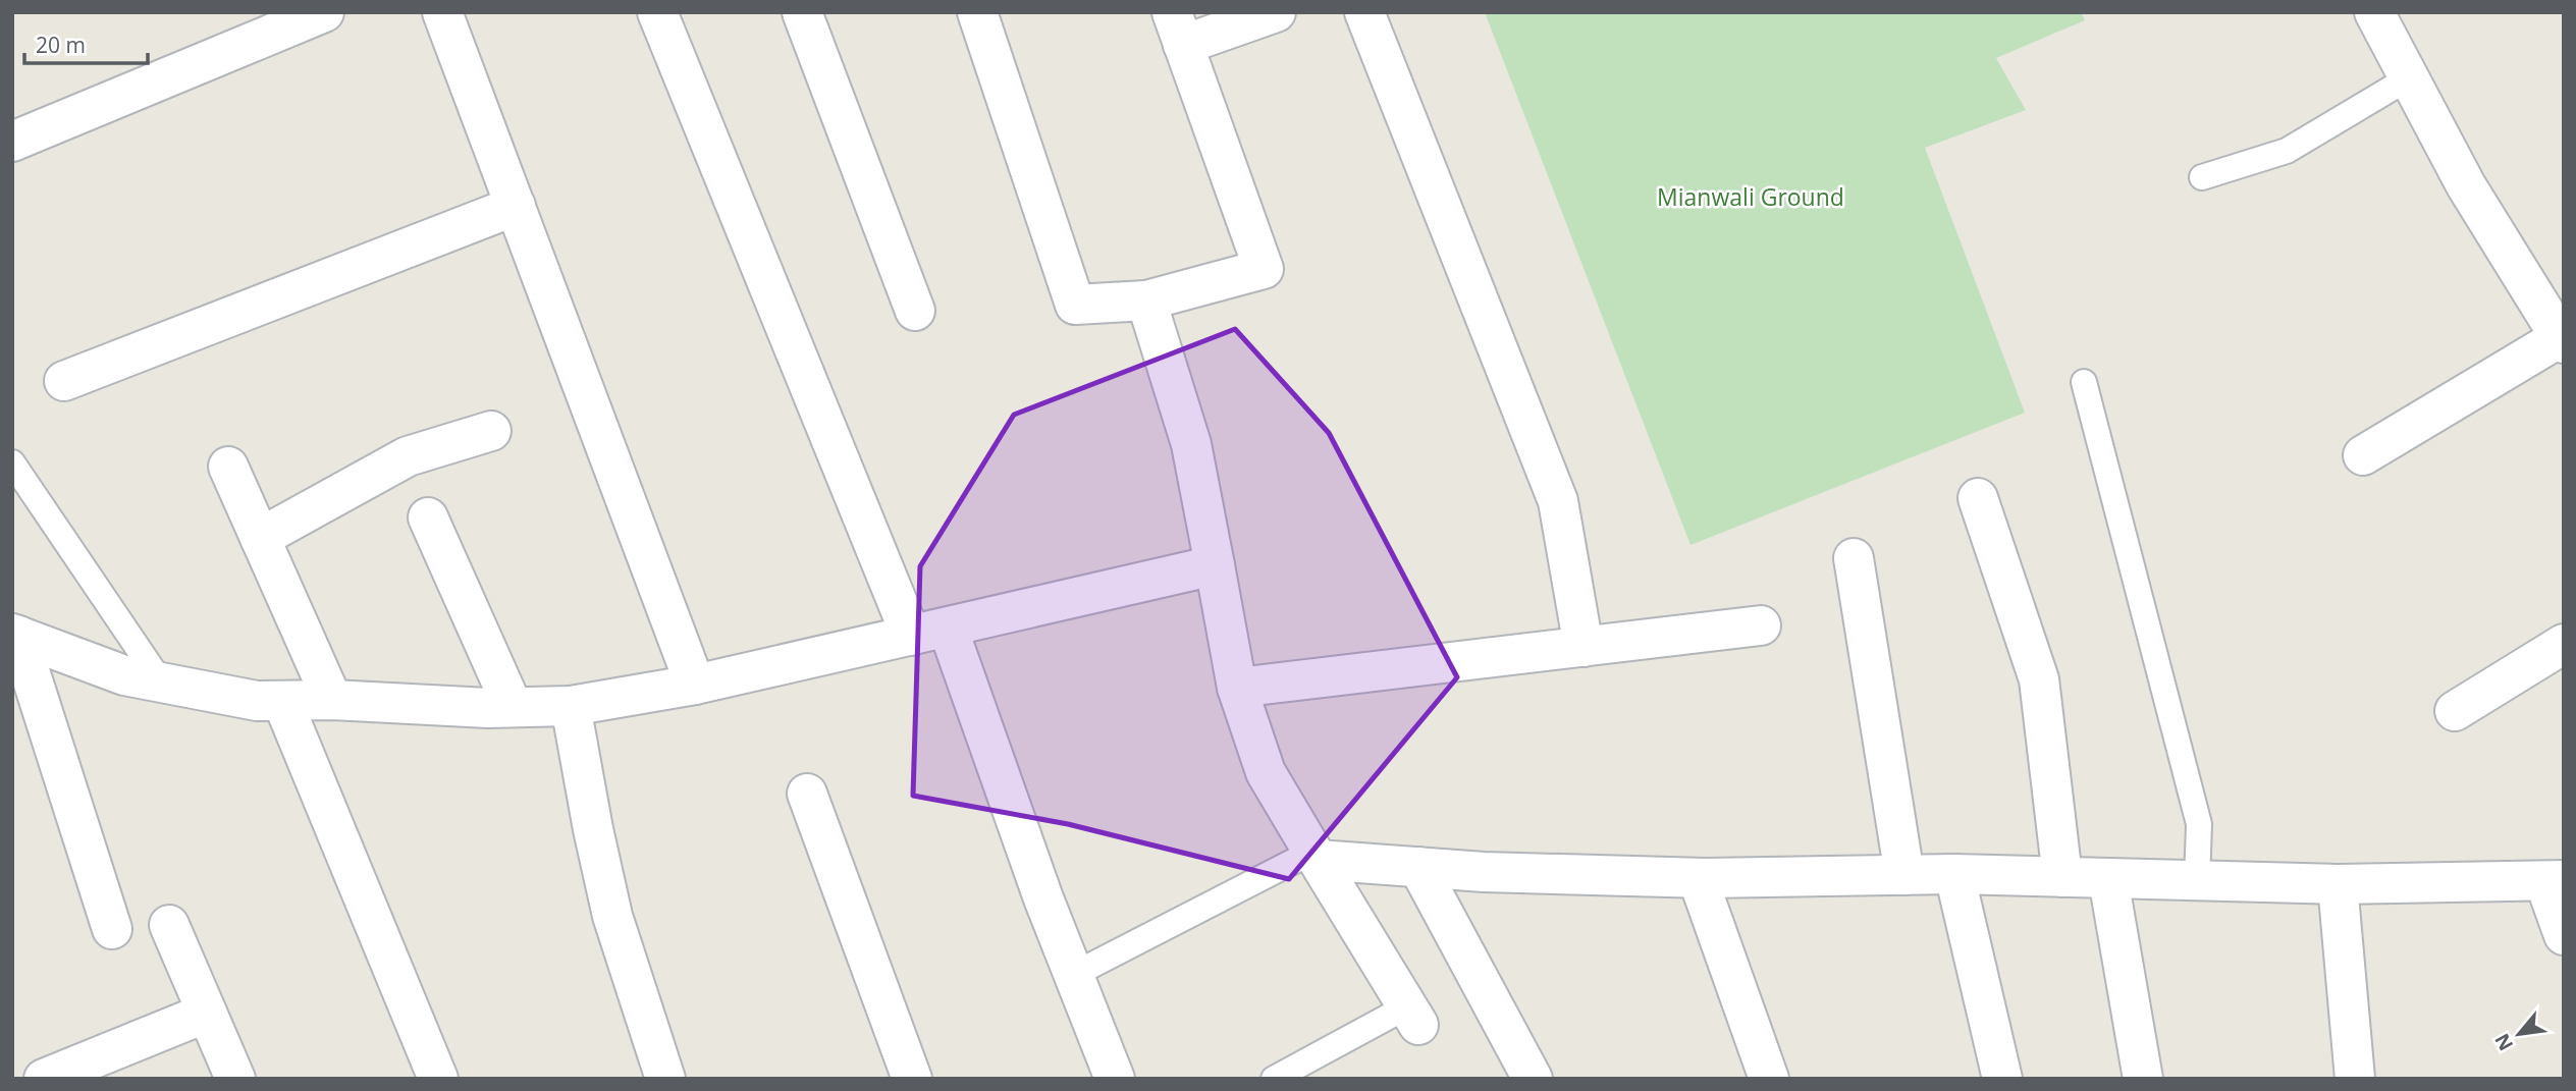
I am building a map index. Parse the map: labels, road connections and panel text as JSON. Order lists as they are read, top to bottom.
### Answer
{
  "parks": ["Mianwali Ground"],
  "scale_bar": "20 m",
  "north": "bottom left"
}
